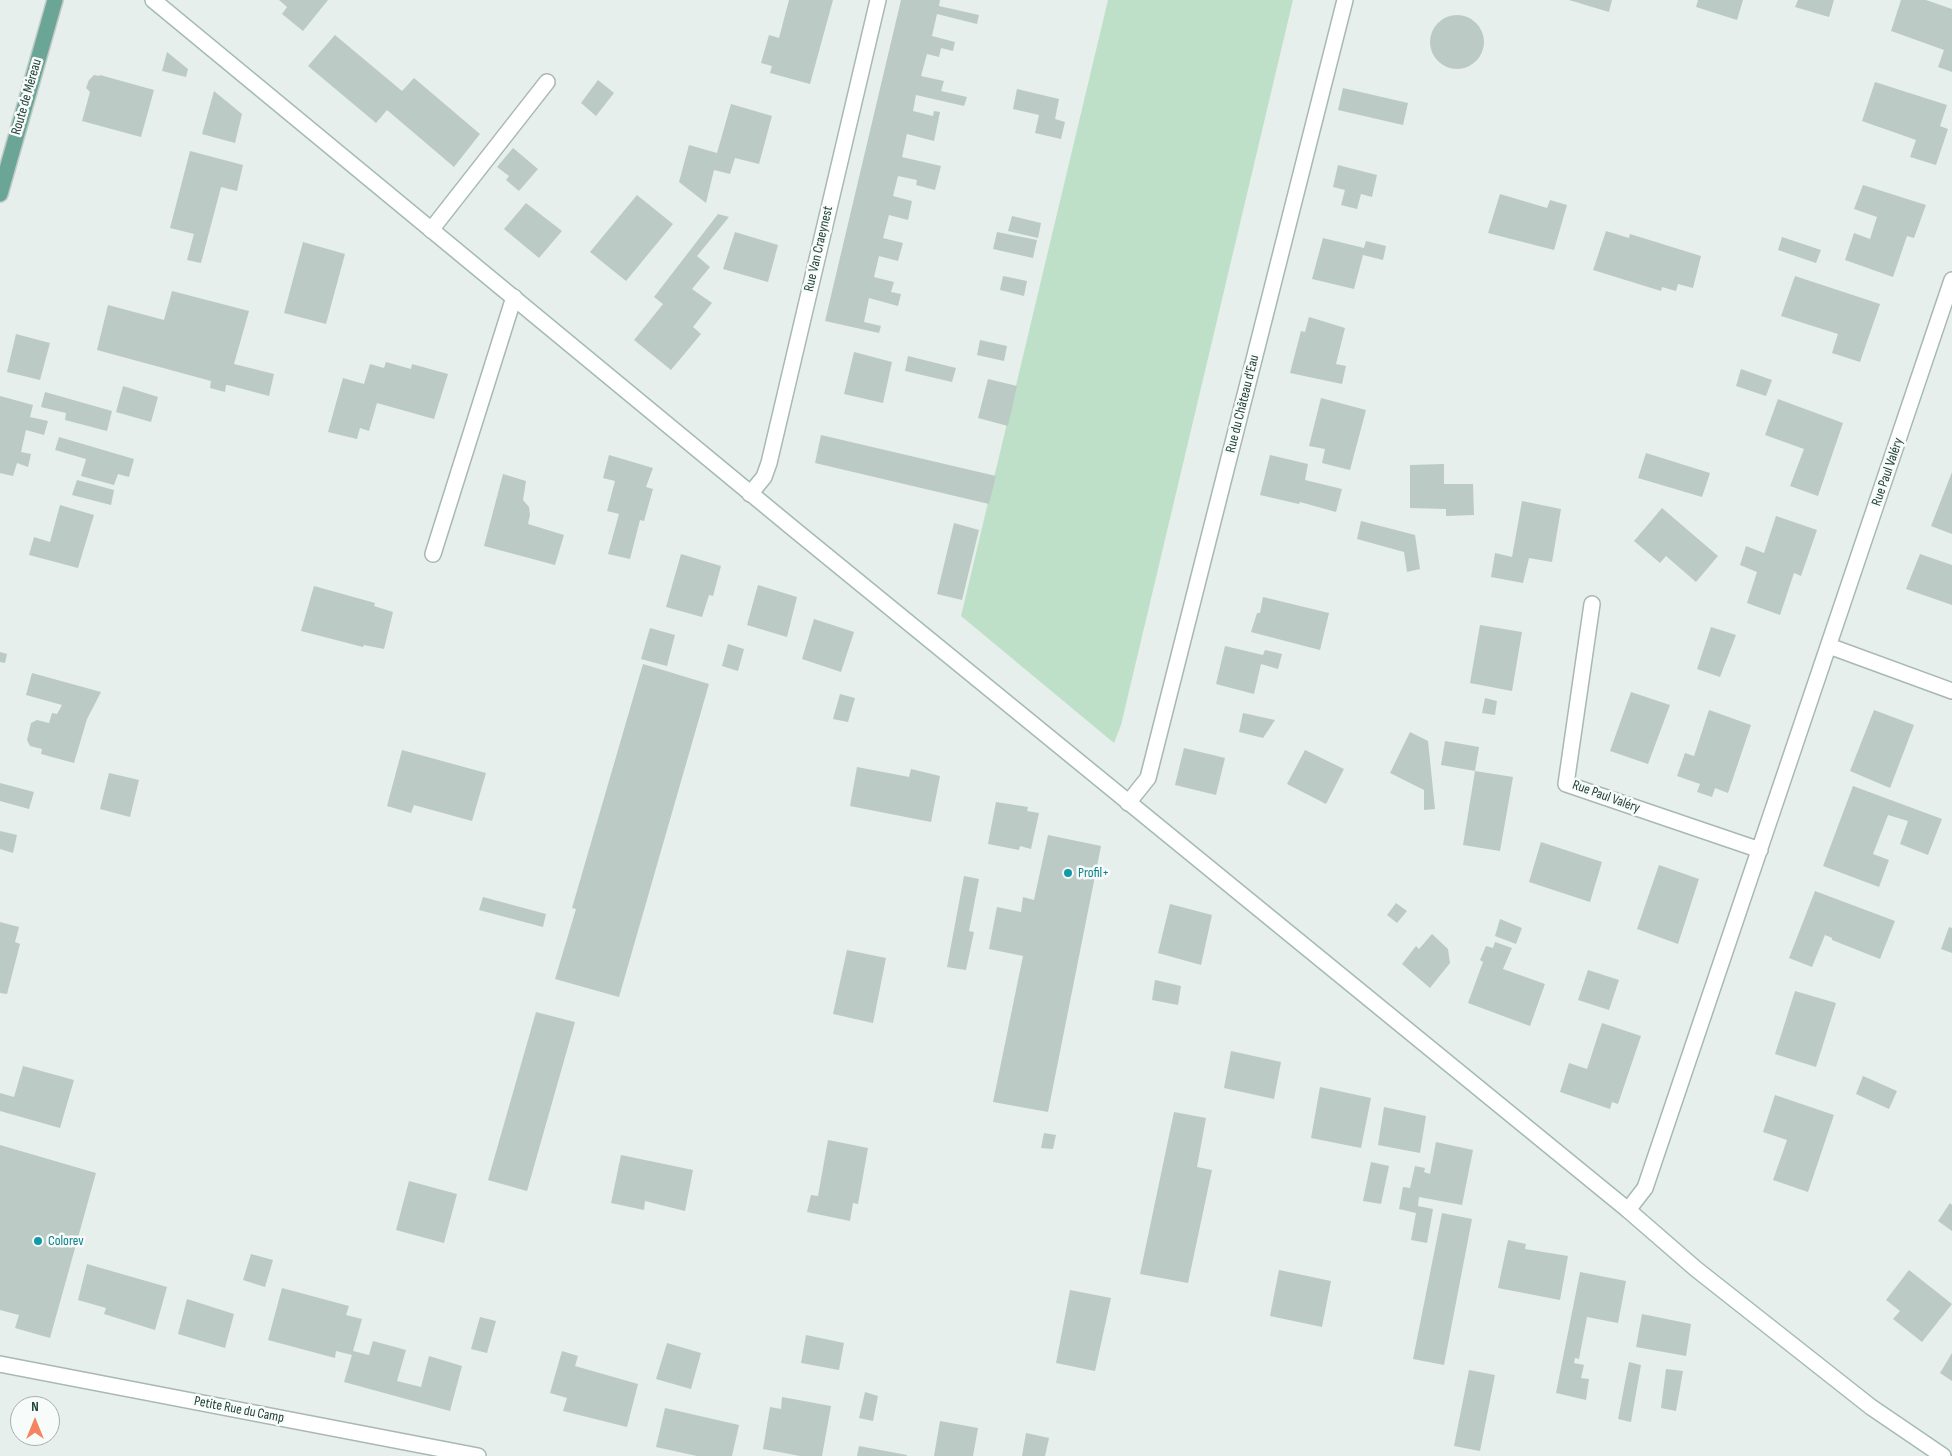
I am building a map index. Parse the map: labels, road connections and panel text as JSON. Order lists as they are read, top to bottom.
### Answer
{
  "streets": {
    "main road": ["Route de Méreau"],
    "street": [
      "Rue Van Craeynest",
      "Rue du Château d'Eau",
      "Rue Paul Valéry",
      "Petite Rue du Camp"
    ]
  },
  "places": ["Profil+", "Colorev"],
  "north": "top"
}
